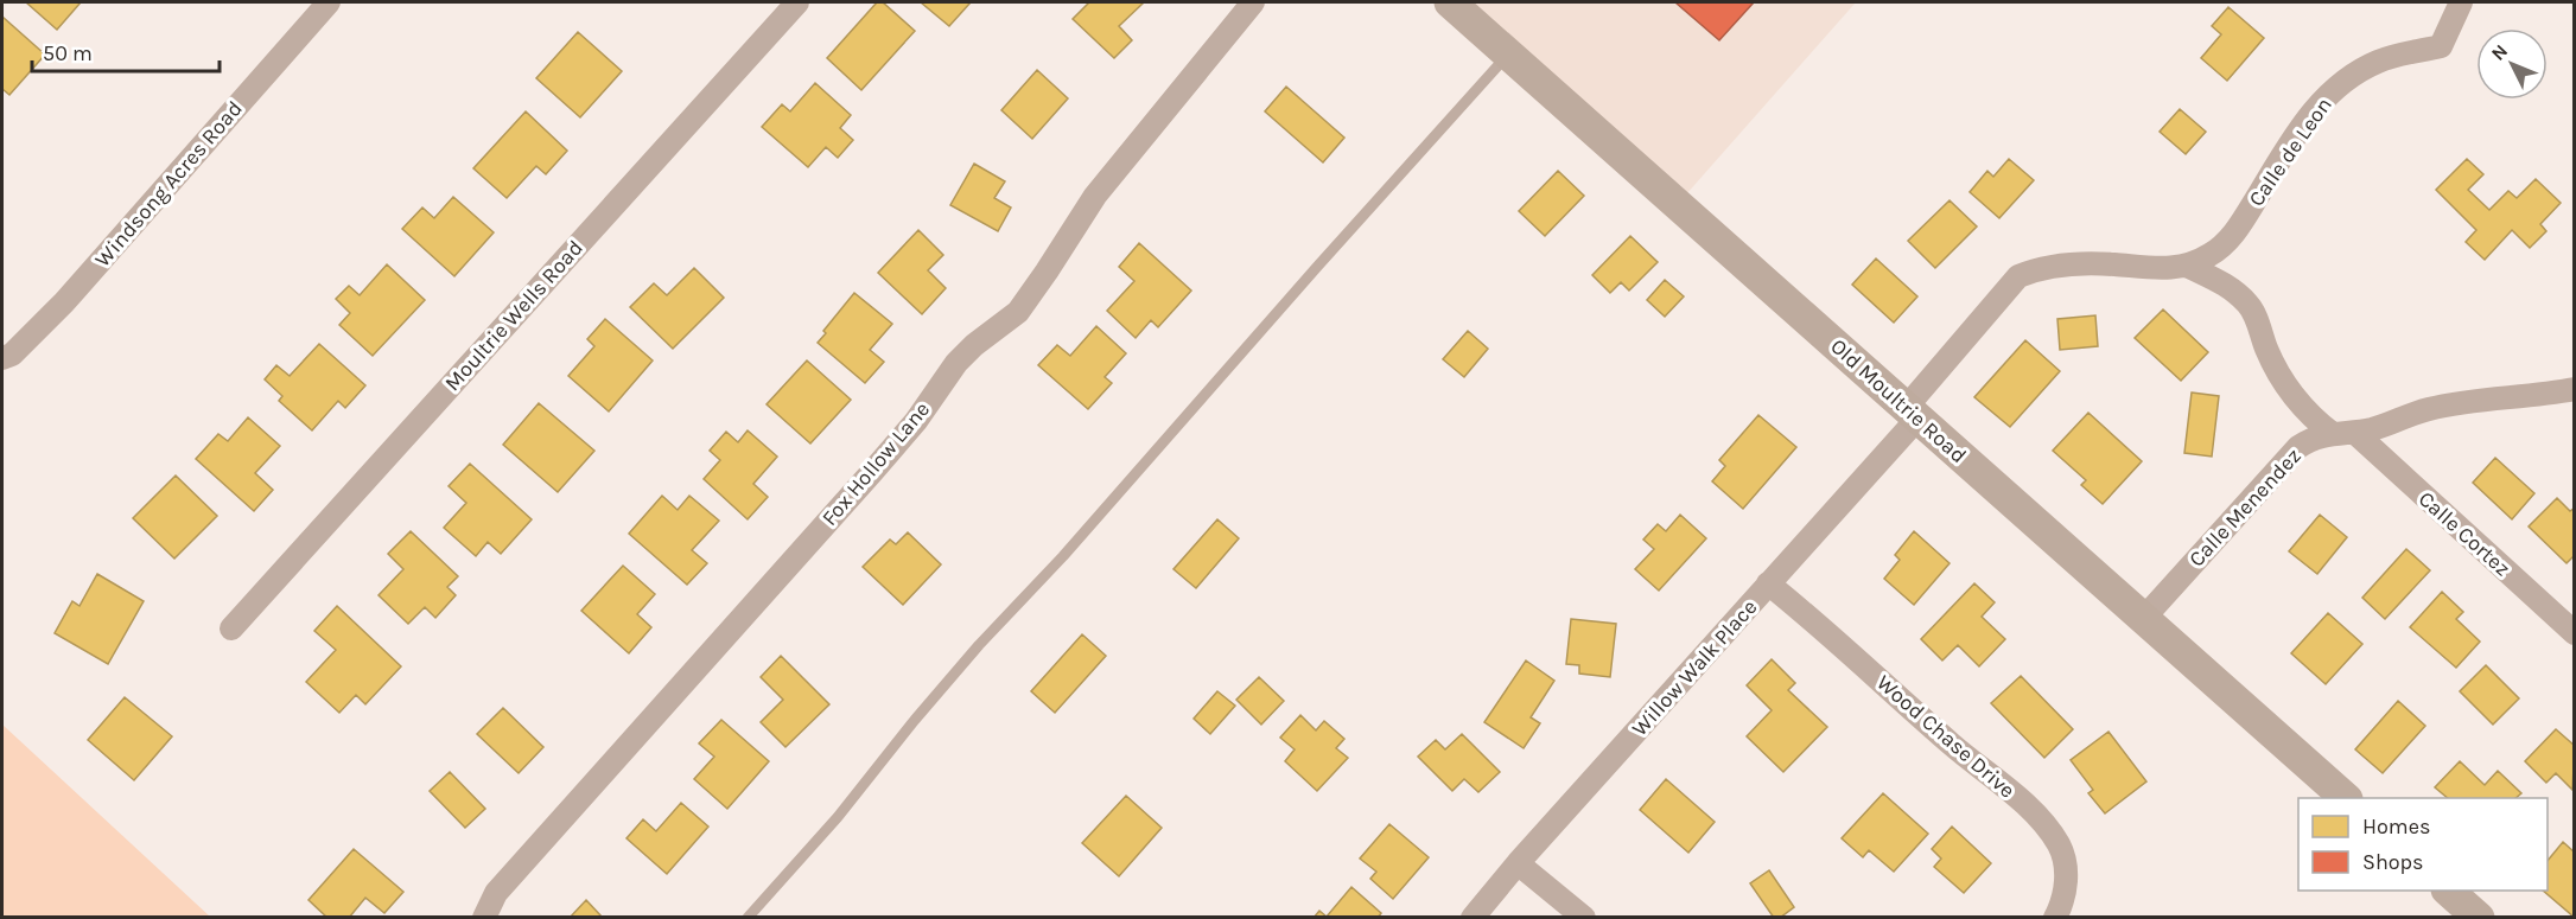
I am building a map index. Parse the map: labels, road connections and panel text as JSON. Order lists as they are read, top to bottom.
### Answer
{
  "streets": {
    "main road": ["Old Moultrie Road"],
    "street": [
      "Calle de Leon",
      "Windsong Acres Road",
      "Moultrie Wells Road",
      "Fox Hollow Lane",
      "Calle Menendez",
      "Calle Cortez",
      "Willow Walk Place",
      "Wood Chase Drive"
    ]
  },
  "crossings": [
    ["Calle de Leon", "Old Moultrie Road"],
    ["Calle de Leon", "Willow Walk Place"],
    ["Old Moultrie Road", "Calle Menendez"],
    ["Old Moultrie Road", "Willow Walk Place"],
    ["Calle Menendez", "Calle Cortez"],
    ["Willow Walk Place", "Wood Chase Drive"]
  ],
  "legend": ["Homes", "Shops"],
  "scale_bar": "50 m",
  "north": "top left"
}
